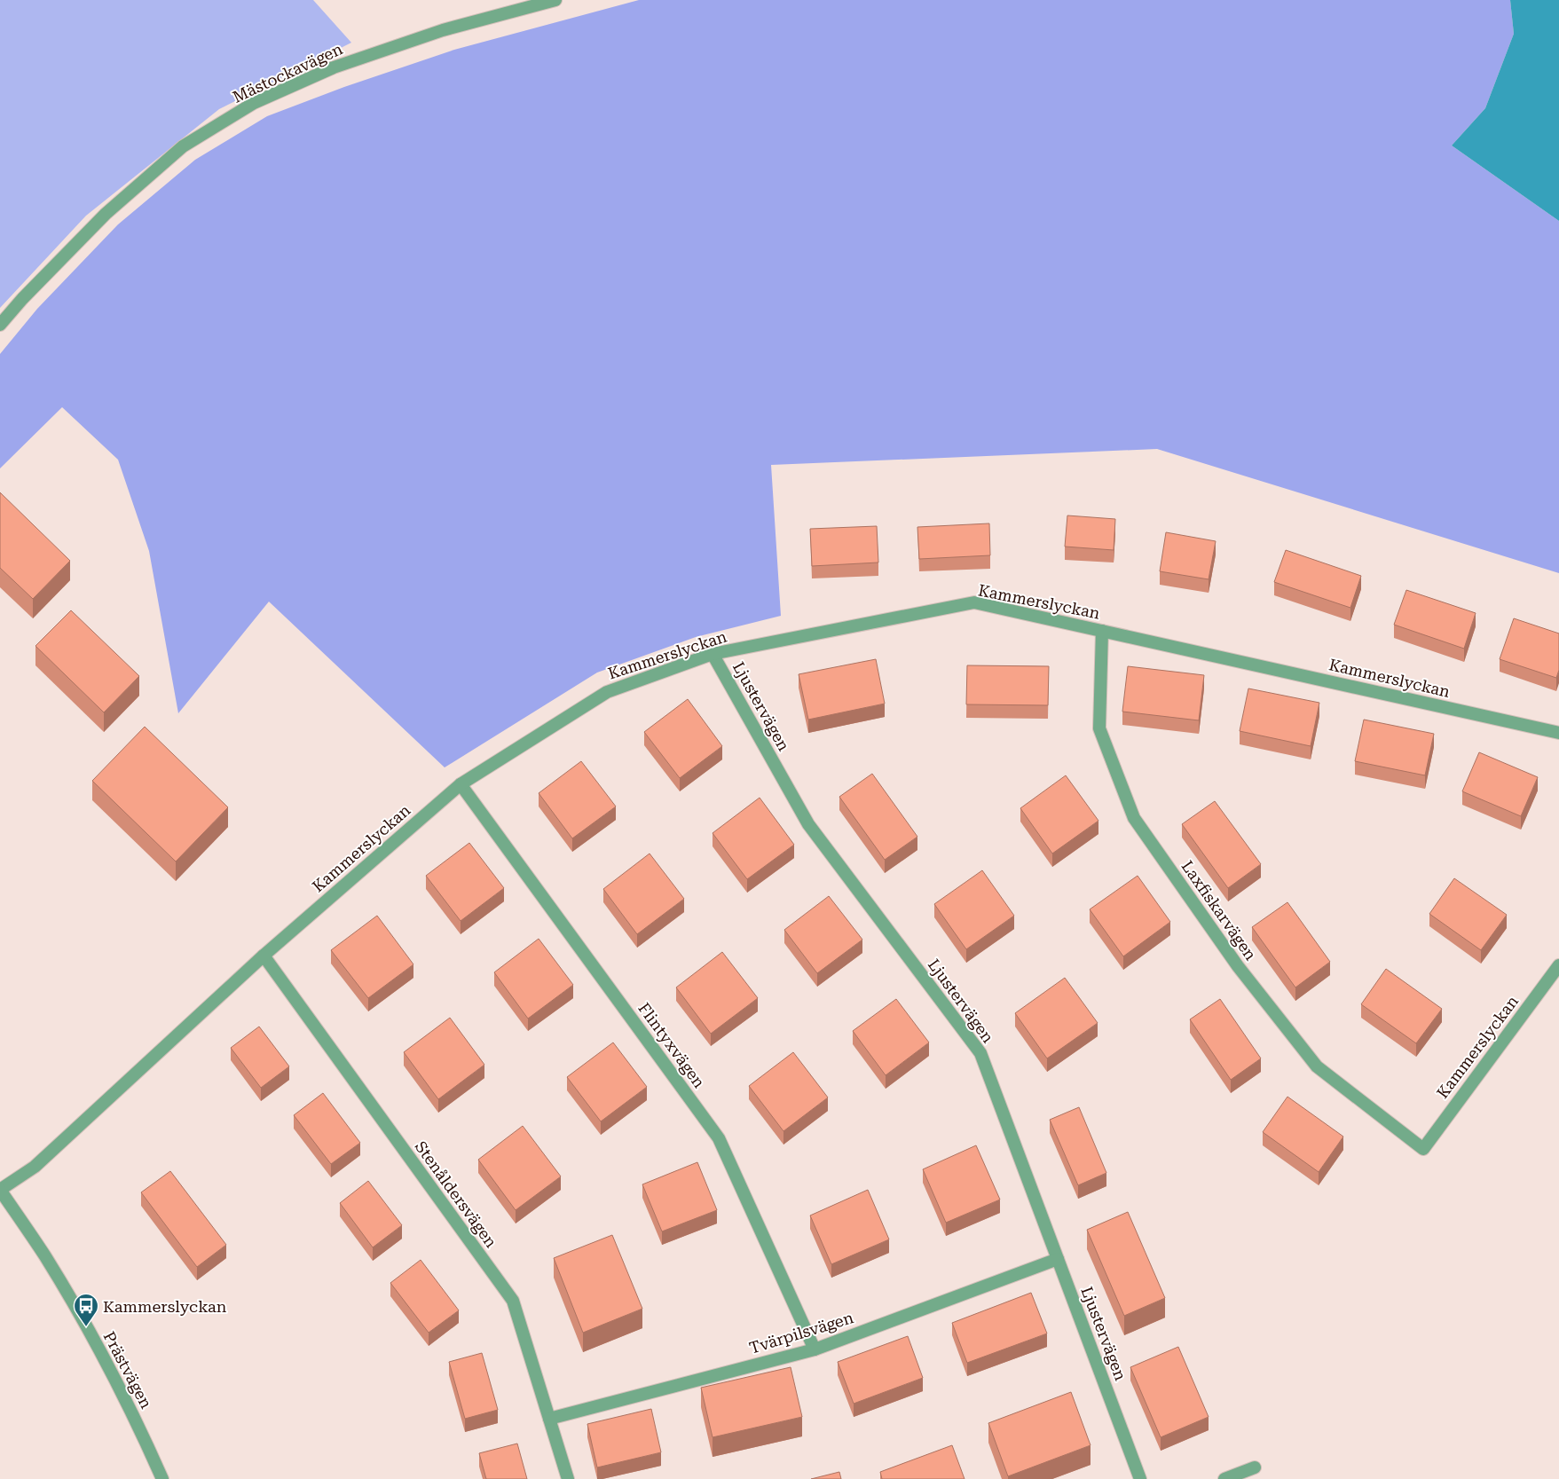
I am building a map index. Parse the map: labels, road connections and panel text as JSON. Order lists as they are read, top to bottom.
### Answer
{
  "streets": {
    "street": [
      "Mästockavägen",
      "Kammerslyckan",
      "Ljustervägen",
      "Laxfiskarvägen",
      "Flintyxvägen",
      "Stenåldersvägen",
      "Tvärpilsvägen",
      "Prästvägen"
    ]
  },
  "crossings": [
    ["Kammerslyckan", "Ljustervägen"],
    ["Kammerslyckan", "Laxfiskarvägen"],
    ["Kammerslyckan", "Flintyxvägen"],
    ["Kammerslyckan", "Stenåldersvägen"],
    ["Kammerslyckan", "Prästvägen"],
    ["Ljustervägen", "Tvärpilsvägen"],
    ["Flintyxvägen", "Tvärpilsvägen"],
    ["Stenåldersvägen", "Tvärpilsvägen"]
  ],
  "places": {
    "bus stop": ["Kammerslyckan"]
  }
}
